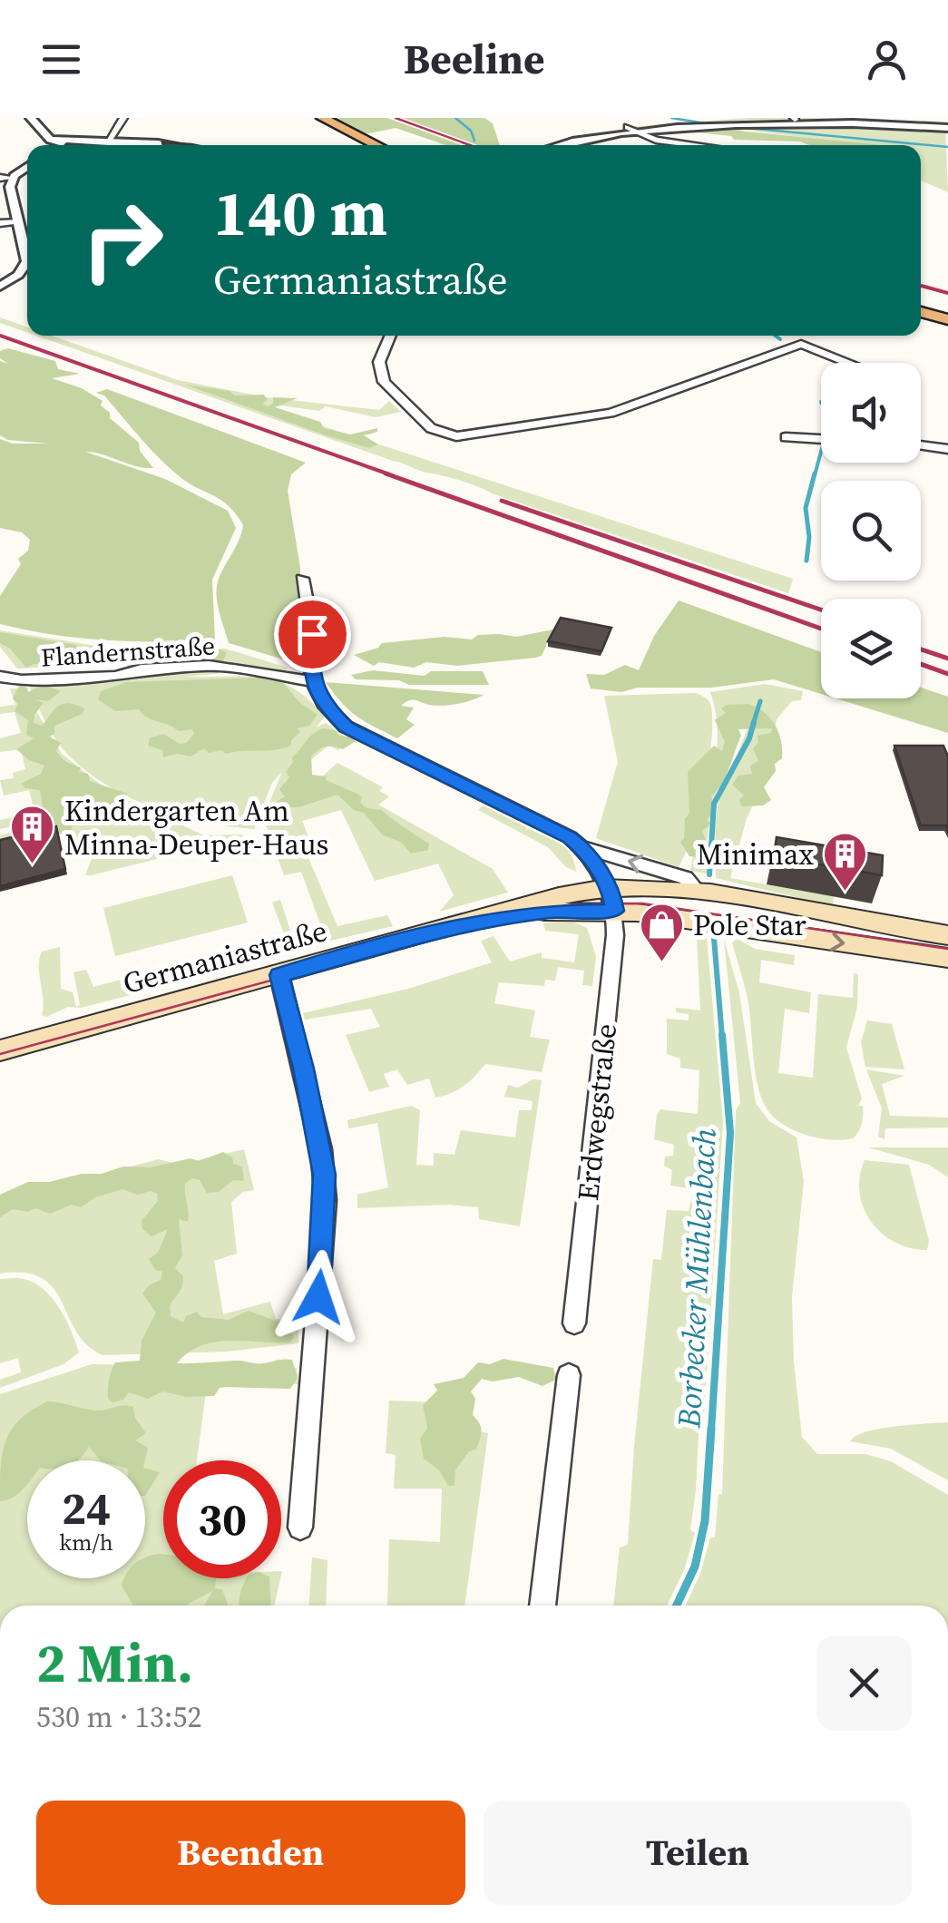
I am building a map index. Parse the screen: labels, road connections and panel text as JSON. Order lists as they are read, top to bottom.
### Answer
{
  "streets": {
    "main road": ["Germaniastraße"],
    "street": ["Flandernstraße", "Erdwegstraße"]
  },
  "crossings": [
    ["Germaniastraße", "Erdwegstraße"]
  ],
  "water": ["Borbecker Mühlenbach"],
  "places": {
    "building": ["Kindergarten Am Minna-Deuper-Haus", "Minimax"],
    "shop": ["Pole Star"]
  },
  "page": {
    "header": "Beeline",
    "turn": ["140 m", "Germaniastraße"],
    "speed": "24 km/h",
    "limit": "30",
    "heading": ["2 Min.", "530 m · 13:52"],
    "buttons": ["Beenden", "Teilen"]
  }
}
